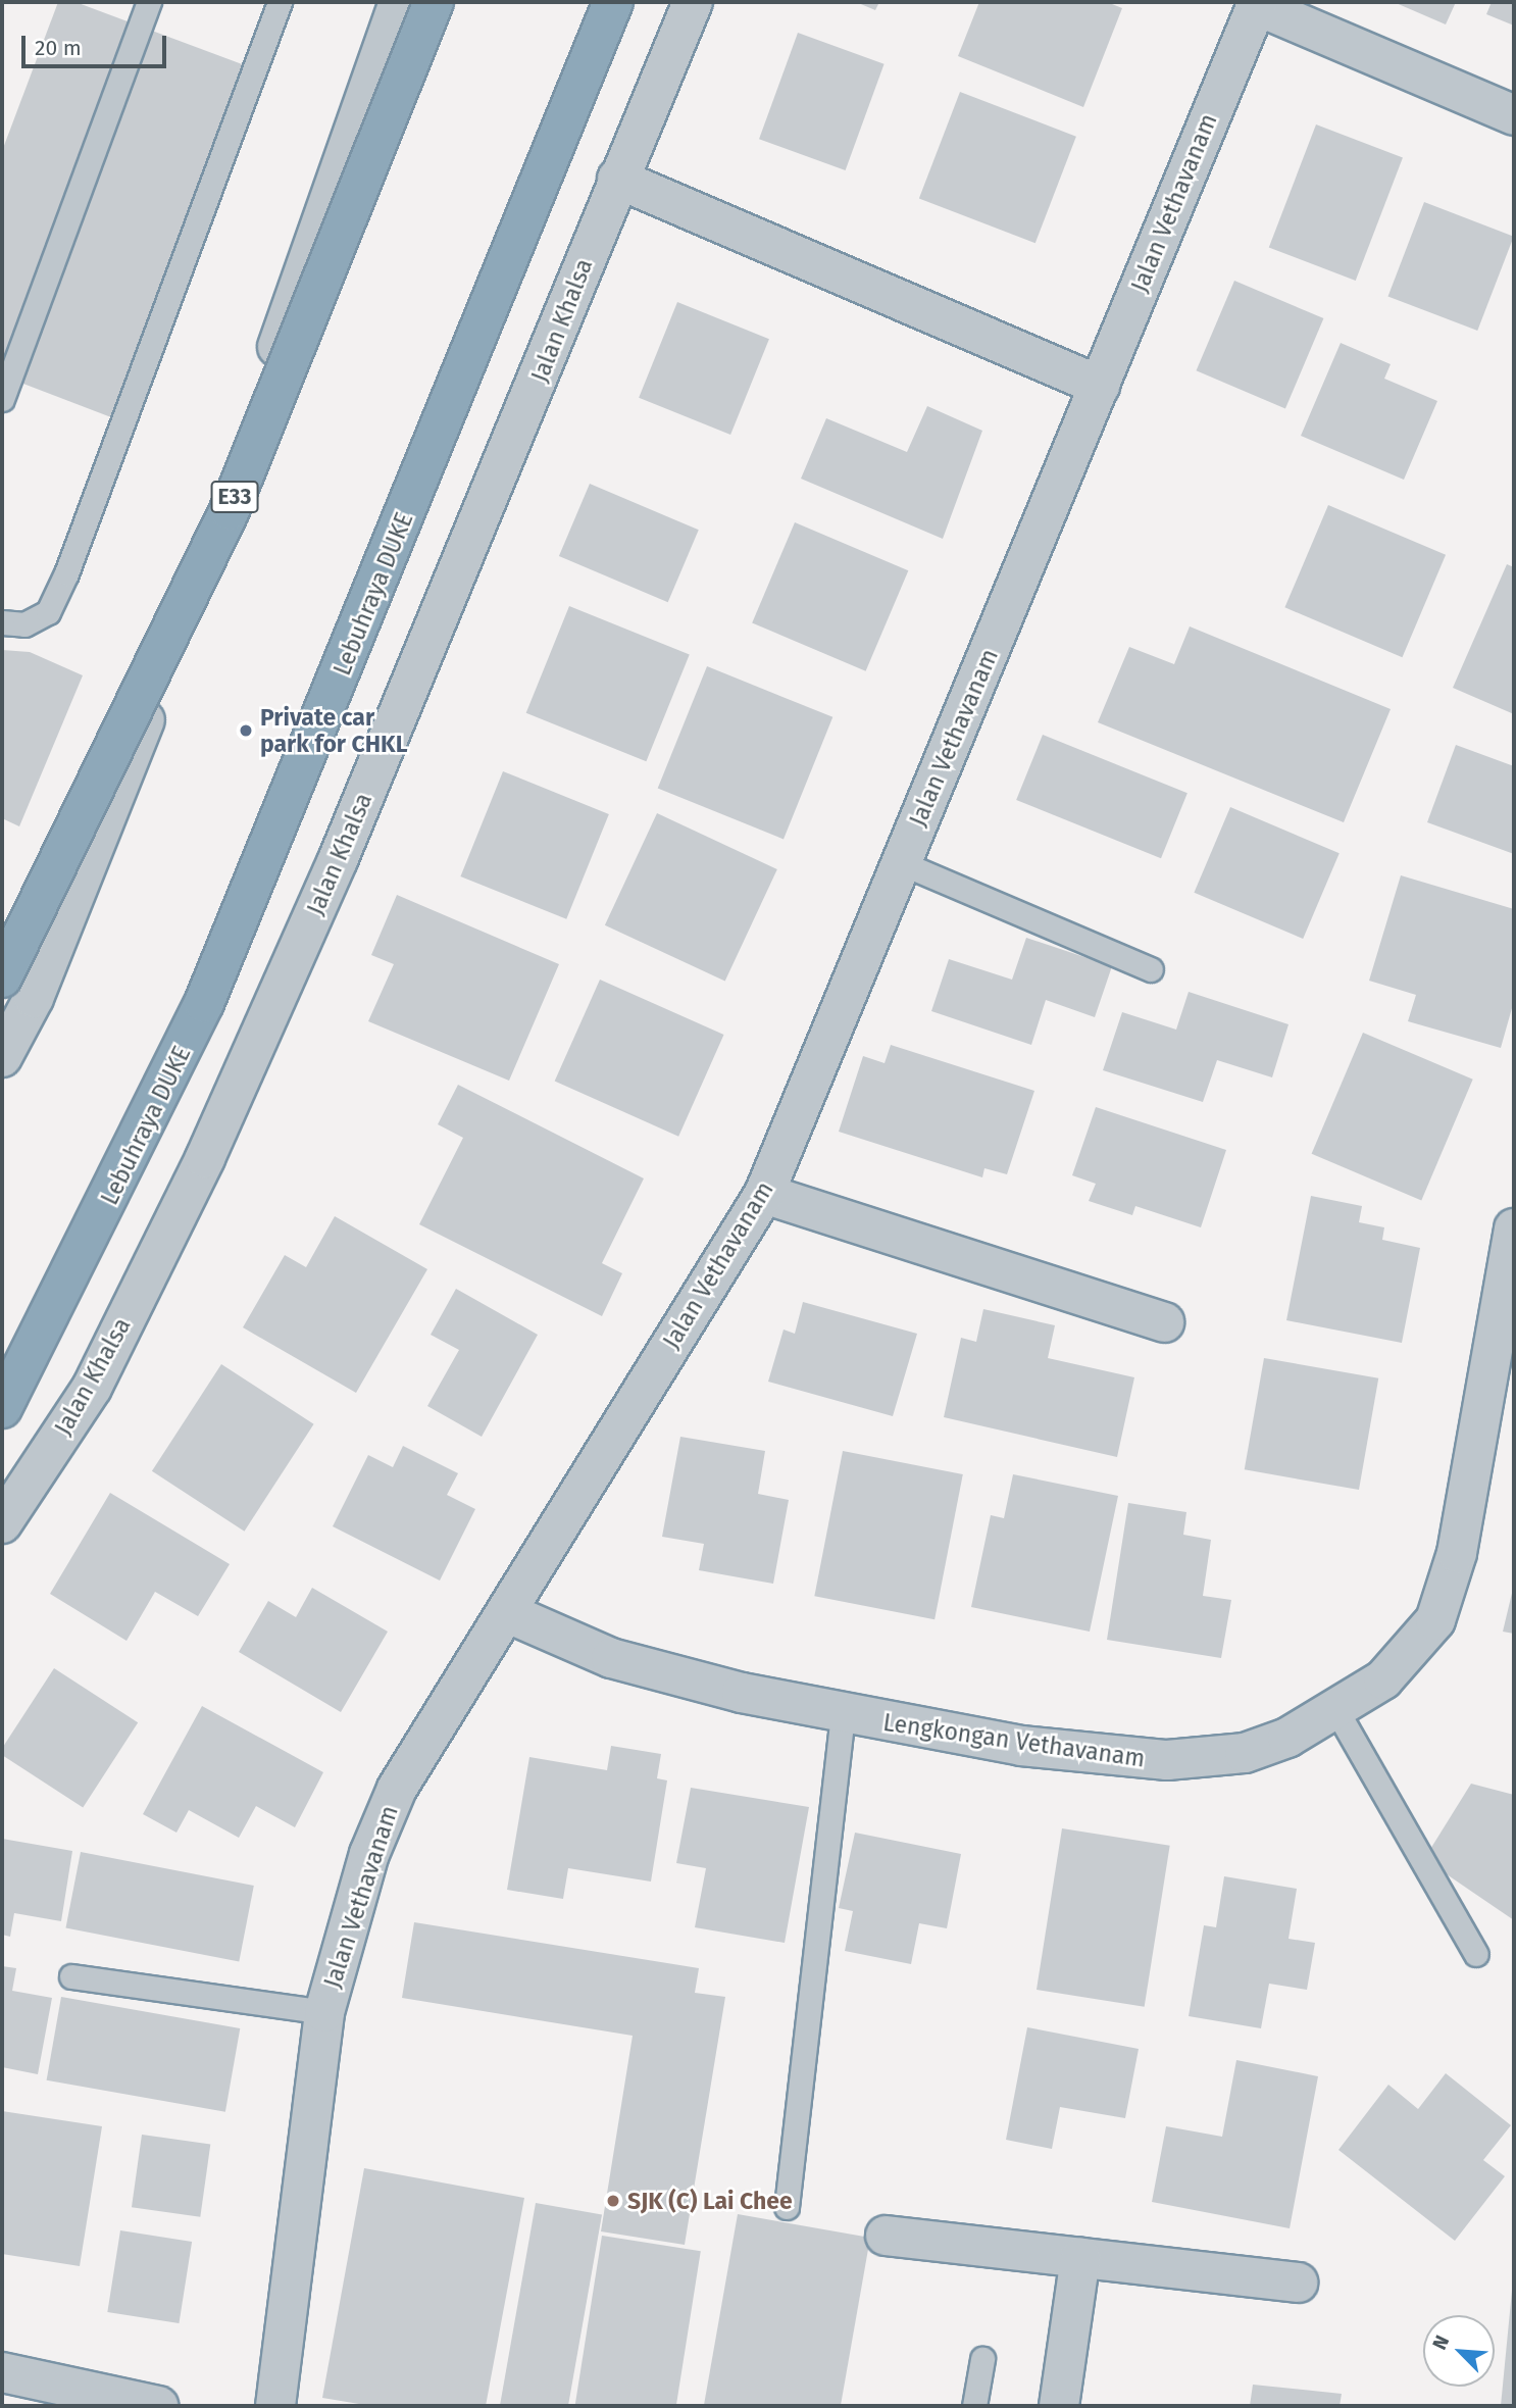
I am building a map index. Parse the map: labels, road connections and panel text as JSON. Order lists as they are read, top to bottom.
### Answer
{
  "streets": {
    "highway": ["E33", "Lebuhraya DUKE"],
    "street": ["Jalan Vethavanam", "Jalan Khalsa", "Lengkongan Vethavanam"]
  },
  "crossings": [
    ["Jalan Vethavanam", "Lengkongan Vethavanam"]
  ],
  "places": ["Private car park for CHKL", "SJK (C) Lai Chee"],
  "scale_bar": "20 m",
  "north": "top left"
}
